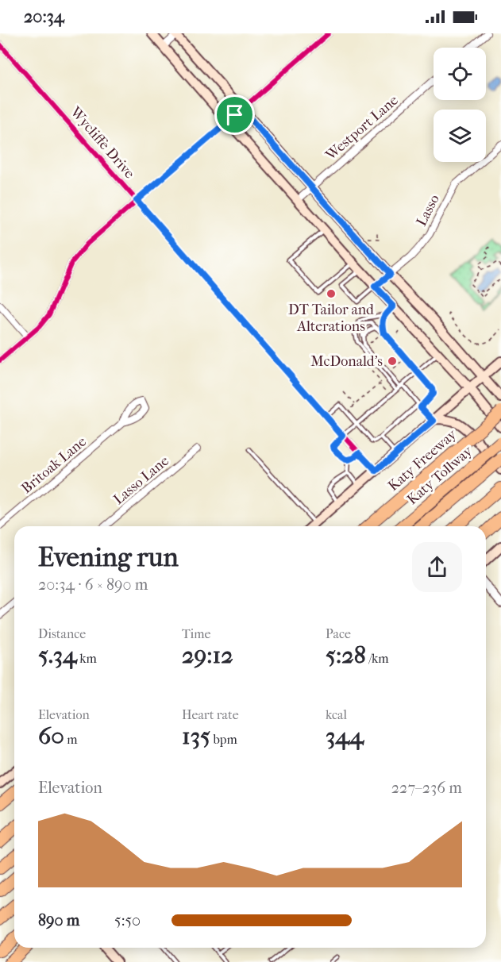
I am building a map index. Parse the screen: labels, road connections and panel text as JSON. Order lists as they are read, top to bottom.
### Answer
{
  "streets": {
    "highway": ["Katy Freeway", "Katy Tollway"],
    "street": [
      "Westport Lane",
      "Wycliffe Drive",
      "Lasso",
      "Britoak Lane",
      "Lasso Lane"
    ]
  },
  "places": ["DT Tailor and Alterations", "McDonald's"],
  "page": {
    "status": "20:34",
    "heading": ["Evening run", "20:34 · 6 × 890 m"],
    "stats": [
      ["Distance", "5.34 km"],
      ["Time", "29:12"],
      ["Pace", "5:28 /km"],
      ["Elevation", "60 m"],
      ["Heart rate", "135 bpm"],
      ["kcal", "344"]
    ],
    "chart": ["Elevation", "227–236 m"],
    "list": [
      {
        "name": "890 m",
        "note": "5:50"
      }
    ]
  }
}
